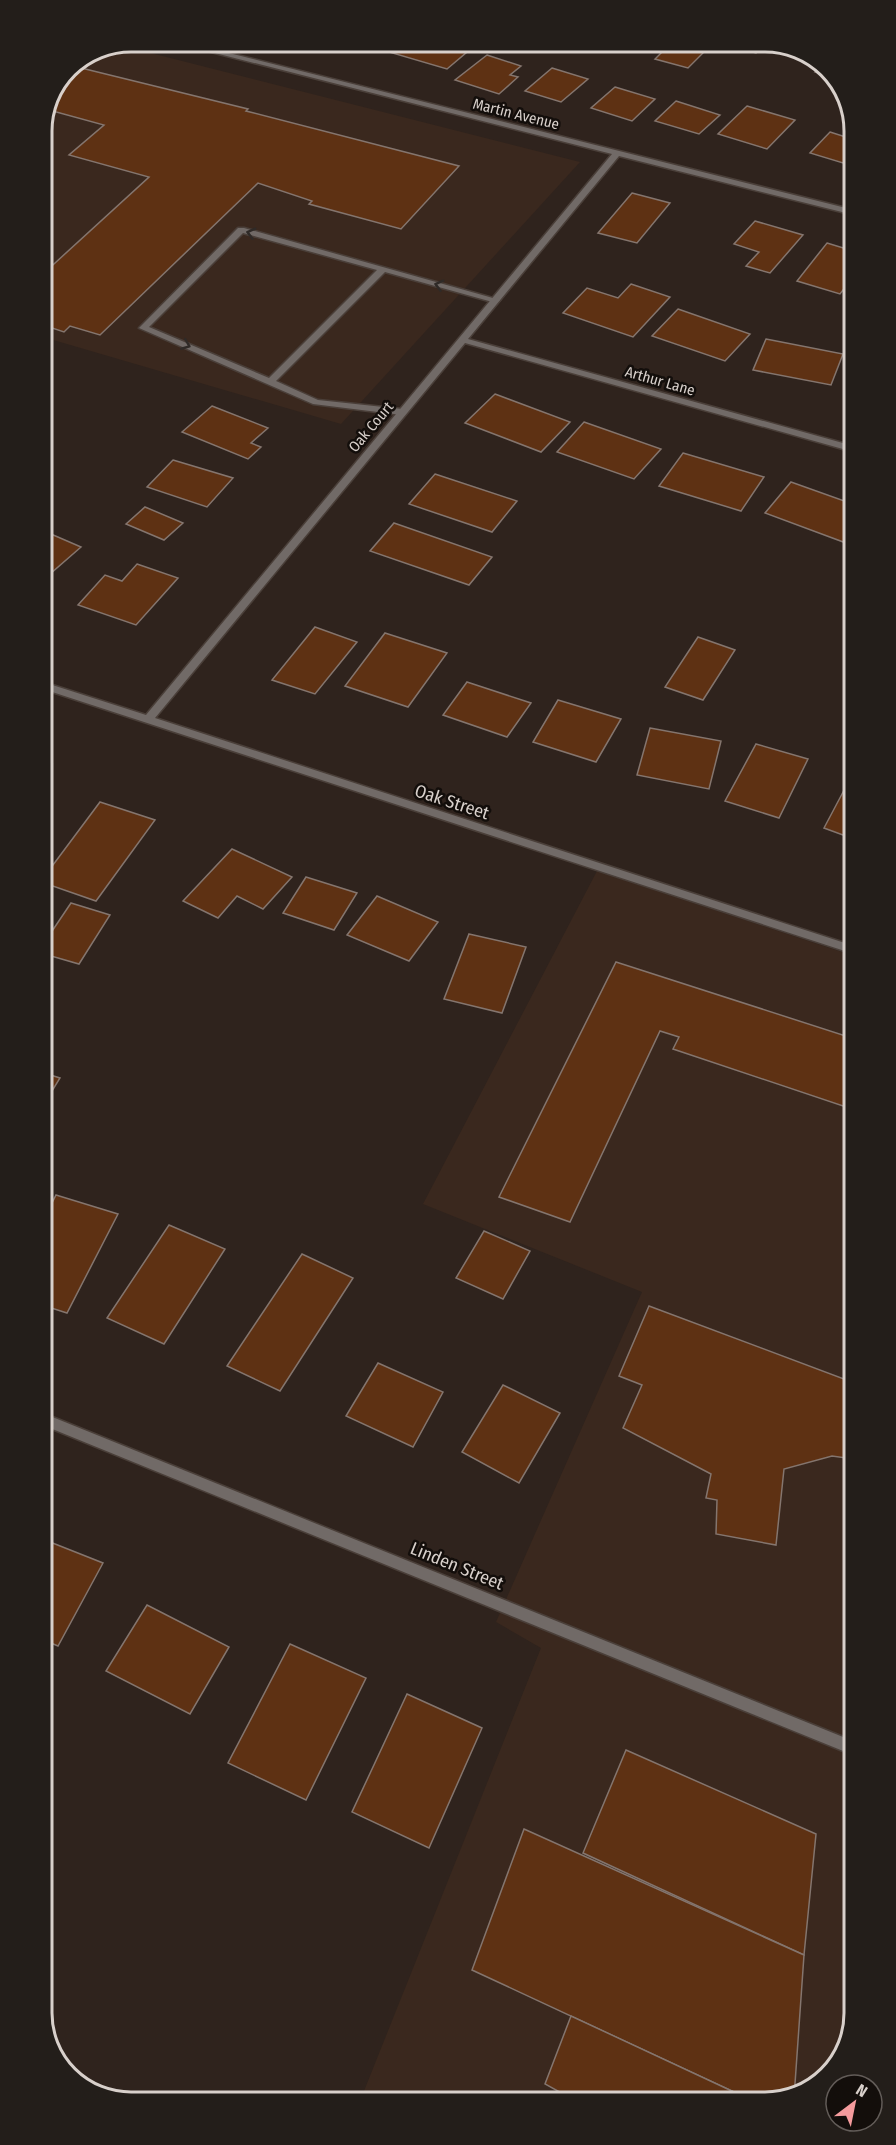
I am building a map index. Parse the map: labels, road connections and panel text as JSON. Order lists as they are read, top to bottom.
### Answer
{
  "streets": {
    "street": [
      "Martin Avenue",
      "Arthur Lane",
      "Oak Court",
      "Oak Street",
      "Linden Street"
    ]
  },
  "crossings": [
    ["Martin Avenue", "Oak Court"],
    ["Arthur Lane", "Oak Court"],
    ["Oak Court", "Oak Street"]
  ],
  "north": "top right"
}
